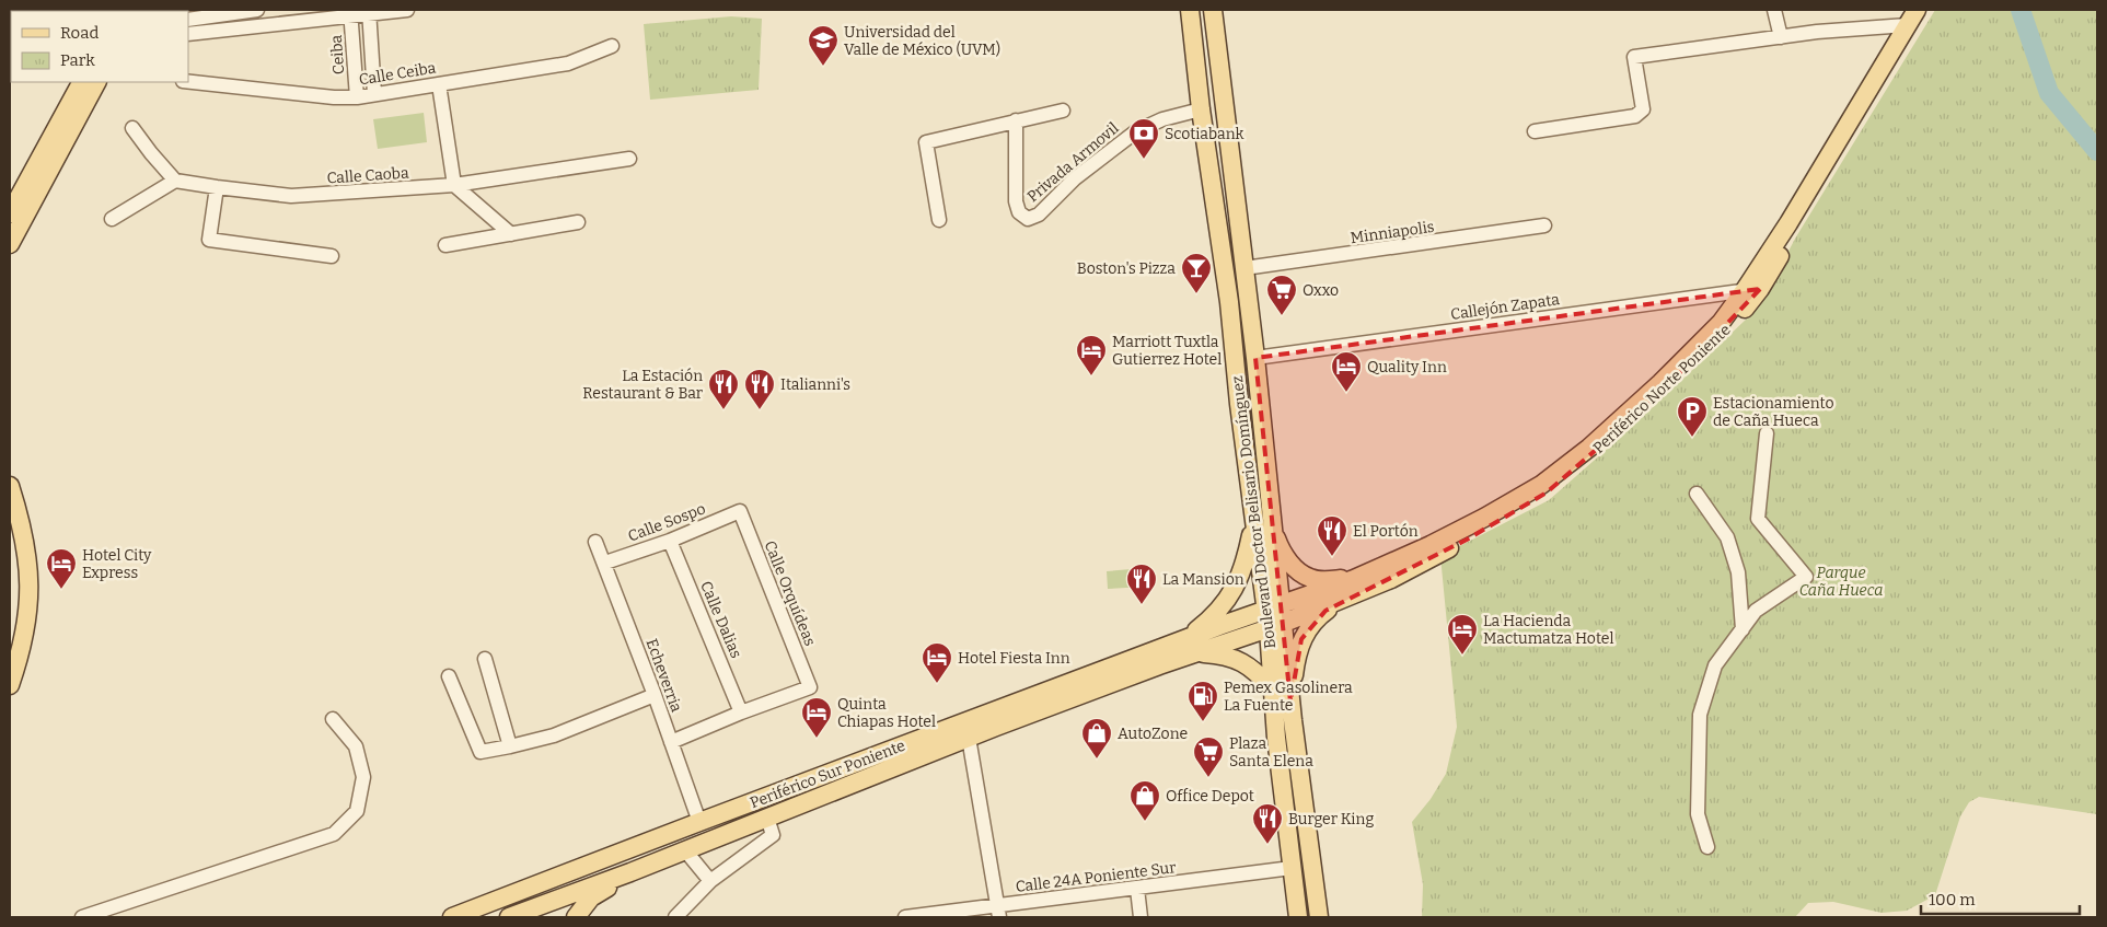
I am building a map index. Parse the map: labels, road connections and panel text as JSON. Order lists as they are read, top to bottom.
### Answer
{
  "streets": {
    "main road": ["Periférico Norte Poniente", "Boulevard Doctor Belisario Domínguez", "Periférico Sur Poniente"],
    "street": [
      "Ceiba",
      "Calle Ceiba",
      "Privada Armovil",
      "Calle Caoba",
      "Minniapolis",
      "Callejón Zapata",
      "Calle Sospo",
      "Calle Orquídeas",
      "Calle Dalias",
      "Echeverria",
      "Calle 24A Poniente Sur"
    ]
  },
  "crossings": [
    ["Ceiba", "Calle Ceiba"],
    ["Privada Armovil", "Boulevard Doctor Belisario Domínguez"],
    ["Minniapolis", "Boulevard Doctor Belisario Domínguez"],
    ["Callejón Zapata", "Periférico Norte Poniente"],
    ["Callejón Zapata", "Boulevard Doctor Belisario Domínguez"],
    ["Periférico Norte Poniente", "Boulevard Doctor Belisario Domínguez"],
    ["Periférico Norte Poniente", "Periférico Sur Poniente"],
    ["Boulevard Doctor Belisario Domínguez", "Periférico Sur Poniente"],
    ["Boulevard Doctor Belisario Domínguez", "Calle 24A Poniente Sur"],
    ["Calle Sospo", "Calle Orquídeas"],
    ["Calle Sospo", "Calle Dalias"],
    ["Calle Sospo", "Echeverria"],
    ["Calle Orquídeas", "Calle Dalias"],
    ["Echeverria", "Periférico Sur Poniente"]
  ],
  "parks": ["Parque Caña Hueca"],
  "places": {
    "school or university": ["Universidad del Valle de México (UVM)"],
    "bank": ["Scotiabank"],
    "bar": ["Boston's Pizza"],
    "supermarket": ["Oxxo", "Plaza Santa Elena"],
    "hotel": [
      "Marriott Tuxtla Gutierrez Hotel",
      "Quality Inn",
      "Hotel City Express",
      "La Hacienda Mactumatza Hotel",
      "Hotel Fiesta Inn",
      "Quinta Chiapas Hotel"
    ],
    "restaurant": [
      "La Estación Restaurant & Bar",
      "Italianni's",
      "El Portón",
      "La Mansion",
      "Burger King"
    ],
    "parking": ["Estacionamiento de Caña Hueca"],
    "fuel station": ["Pemex Gasolinera La Fuente"],
    "shop": ["AutoZone", "Office Depot"]
  },
  "legend": ["Road", "Park"],
  "scale_bar": "100 m"
}
